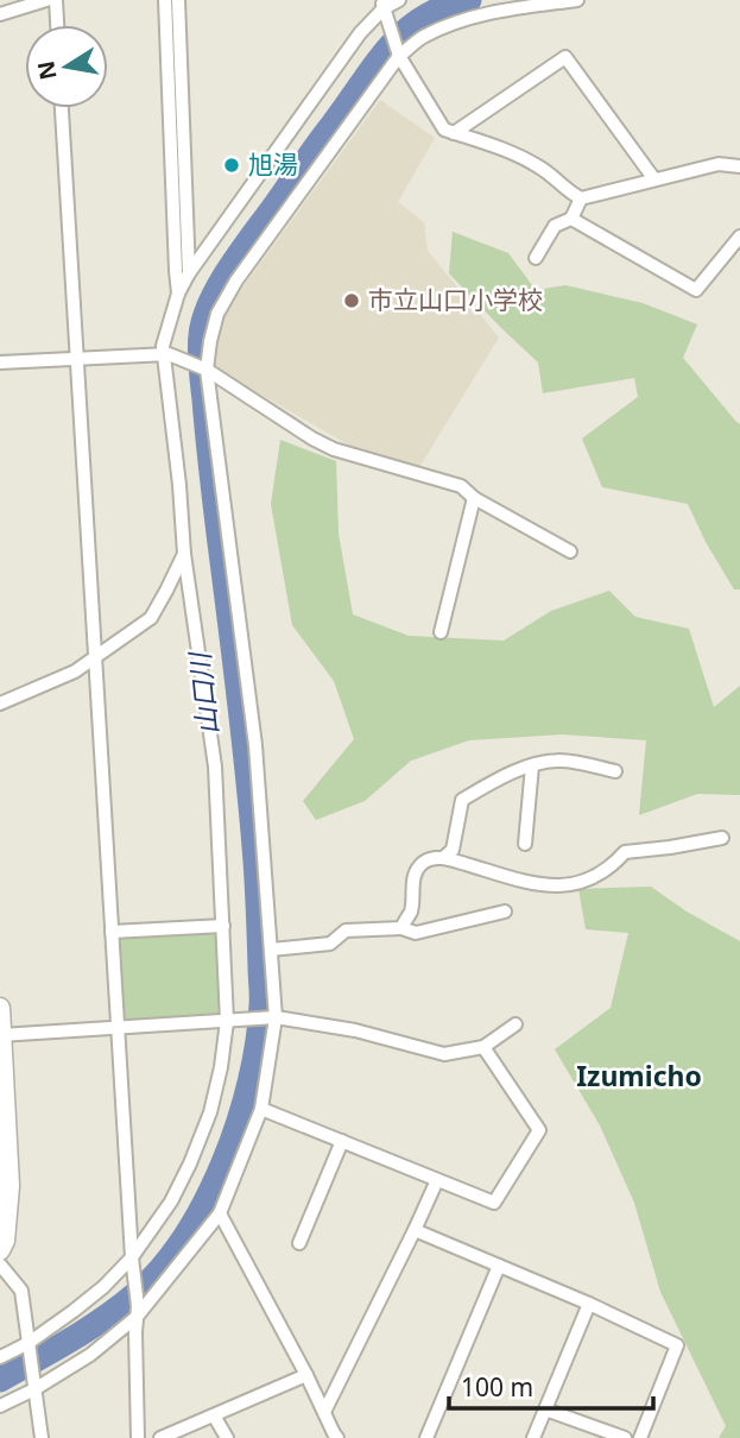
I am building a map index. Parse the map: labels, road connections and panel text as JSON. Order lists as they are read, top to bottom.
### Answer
{
  "districts": ["Izumicho"],
  "water": ["山口川"],
  "places": ["旭湯", "市立山口小学校"],
  "scale_bar": "100 m",
  "north": "left"
}
